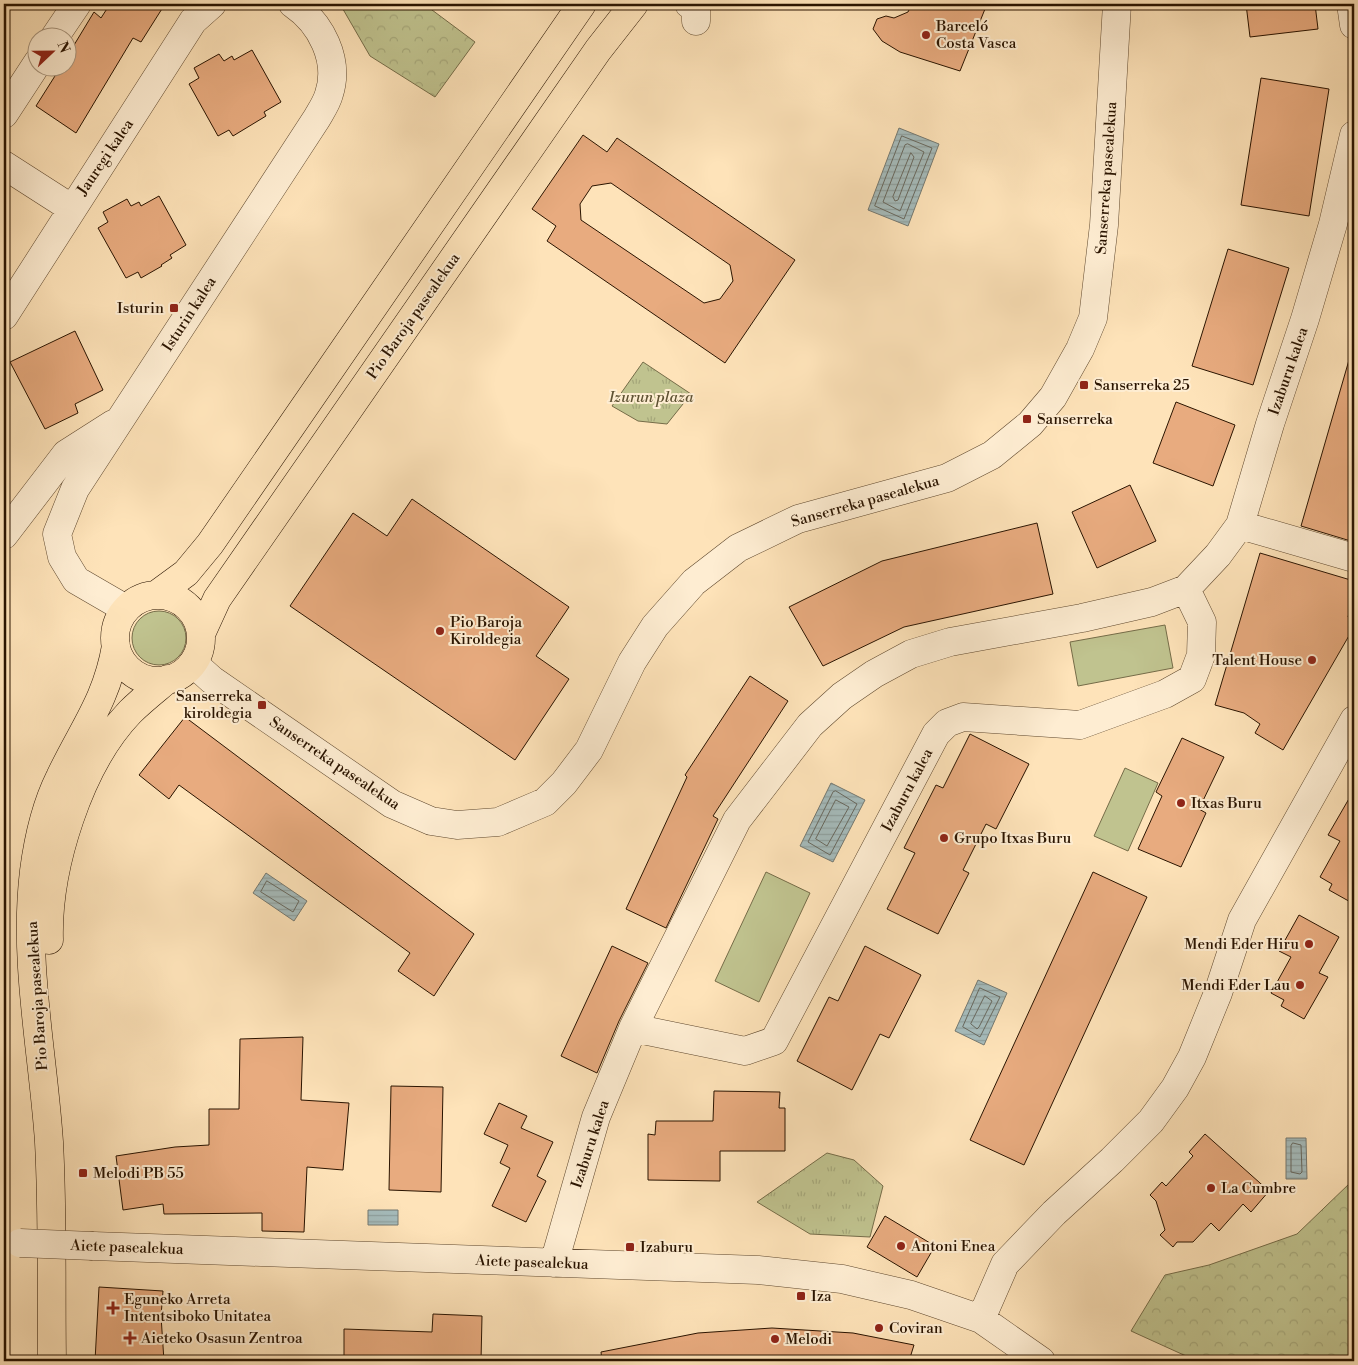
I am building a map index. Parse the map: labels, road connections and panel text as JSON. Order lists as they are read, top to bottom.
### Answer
{
  "streets": {
    "main road": ["Pio Baroja pasealekua"],
    "street": [
      "Jauregi kalea",
      "Sanserreka pasealekua",
      "Isturin kalea",
      "Izaburu kalea",
      "Aiete pasealekua"
    ]
  },
  "crossings": [
    ["Sanserreka pasealekua", "Isturin kalea"],
    ["Sanserreka pasealekua", "Pio Baroja pasealekua"],
    ["Isturin kalea", "Pio Baroja pasealekua"],
    ["Izaburu kalea", "Aiete pasealekua"]
  ],
  "parks": ["Izurun plaza"],
  "places": {
    "other": [
      "Barceló Costa Vasca",
      "Pio Baroja Kiroldegia",
      "Talent House",
      "Itxas Buru",
      "Grupo Itxas Buru",
      "Mendi Eder Hiru",
      "Mendi Eder Lau",
      "La Cumbre",
      "Antoni Enea",
      "Coviran",
      "Melodi"
    ],
    "transit": [
      "Isturin",
      "Sanserreka 25",
      "Sanserreka",
      "Sanserreka kiroldegia",
      "Melodi PB 55",
      "Izaburu",
      "Iza"
    ],
    "health": ["Eguneko Arreta Intentsiboko Unitatea", "Aieteko Osasun Zentroa"]
  },
  "north": "right"
}
